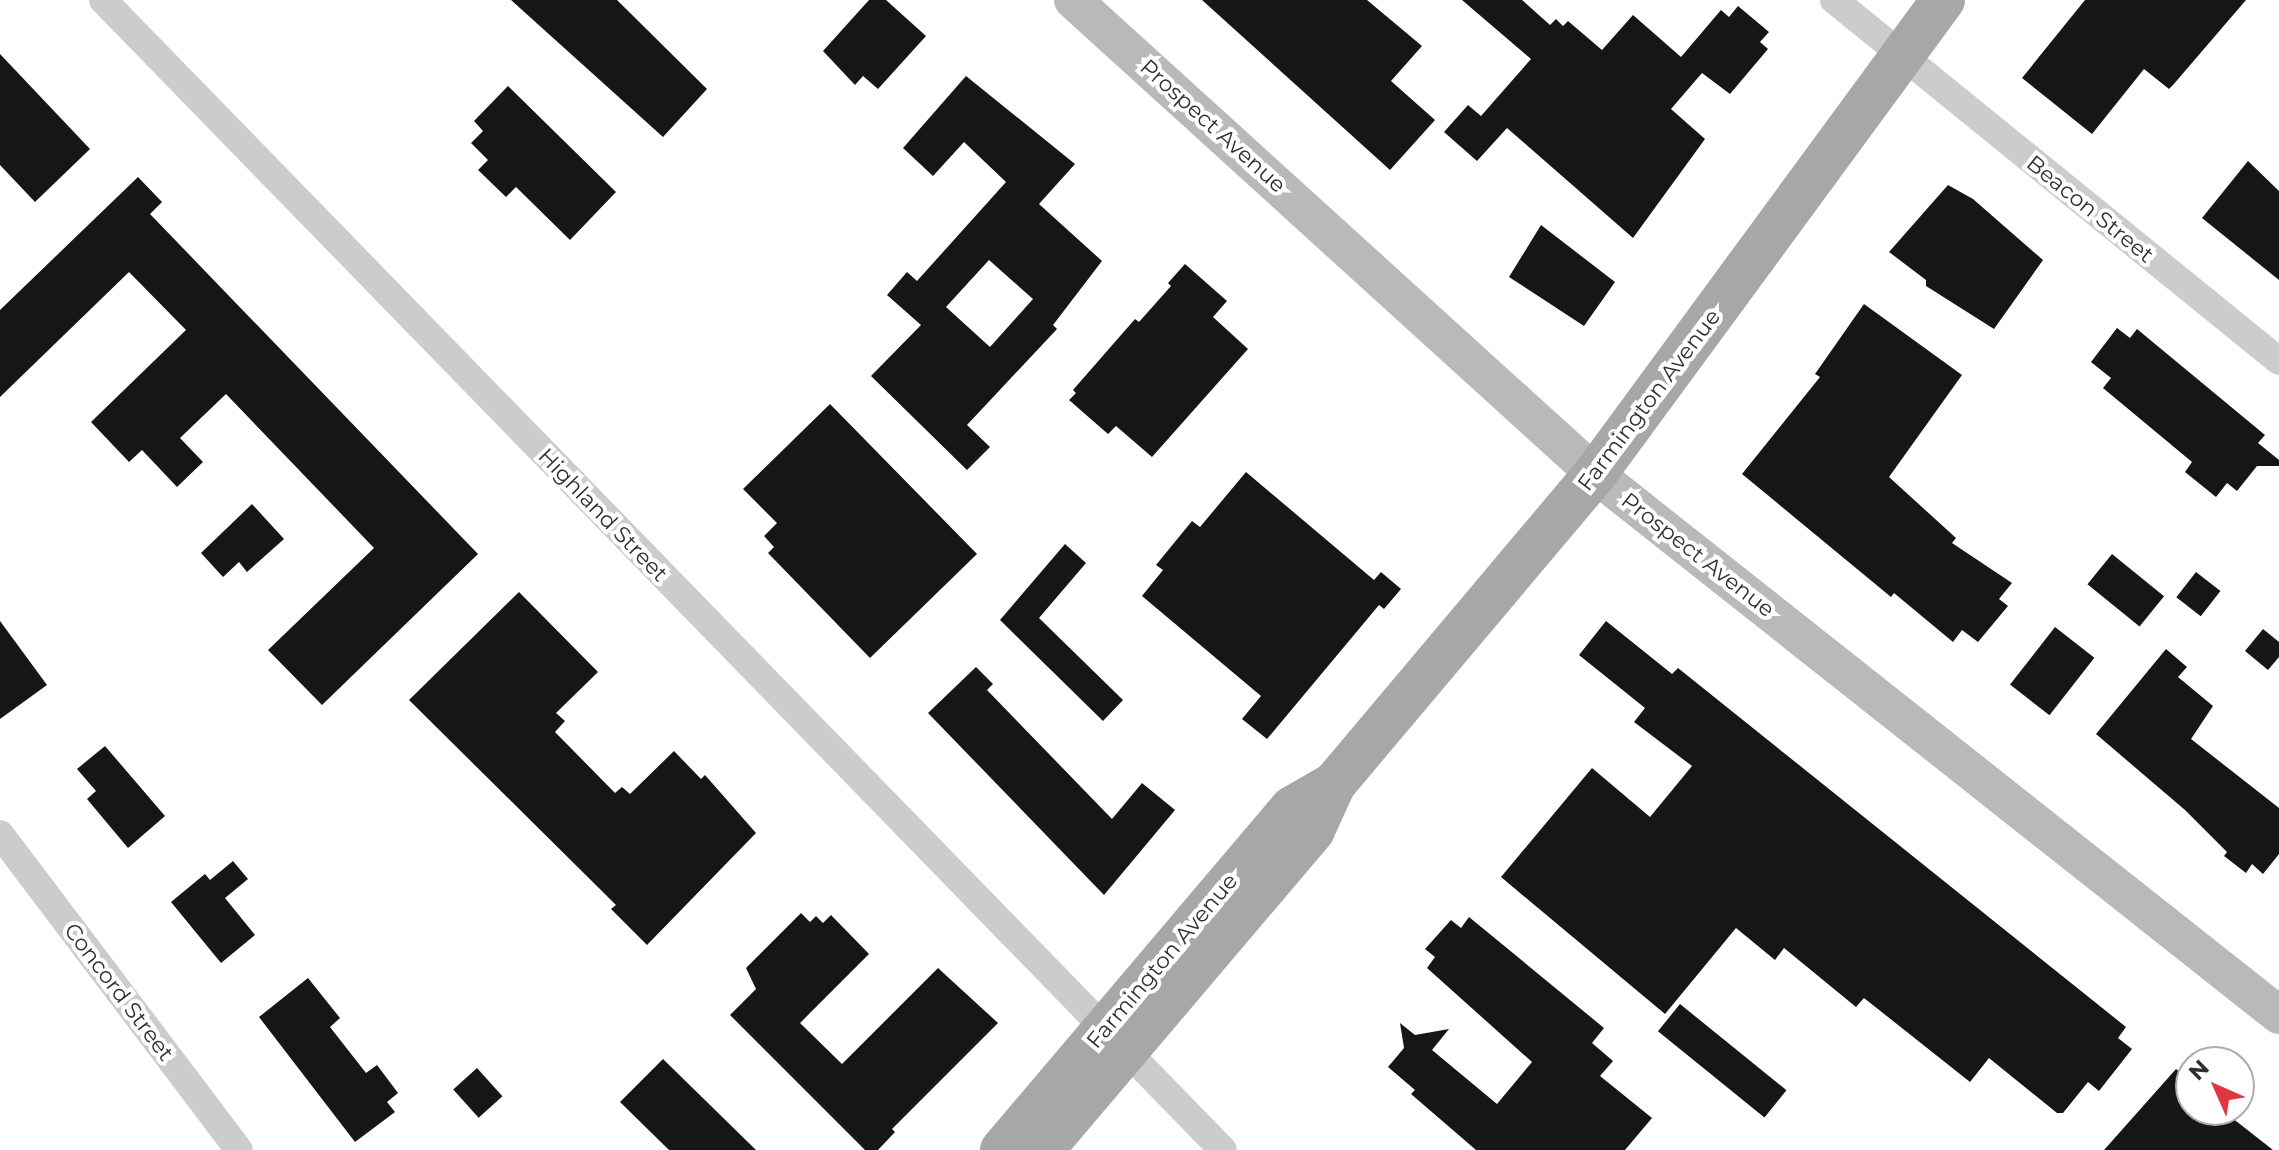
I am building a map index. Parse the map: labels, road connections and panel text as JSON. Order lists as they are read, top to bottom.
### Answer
{
  "streets": {
    "main road": ["Prospect Avenue", "Farmington Avenue"],
    "street": ["Beacon Street", "Highland Street", "Concord Street"]
  },
  "crossings": [
    ["Prospect Avenue", "Farmington Avenue"],
    ["Beacon Street", "Farmington Avenue"],
    ["Farmington Avenue", "Highland Street"]
  ],
  "north": "top left"
}
